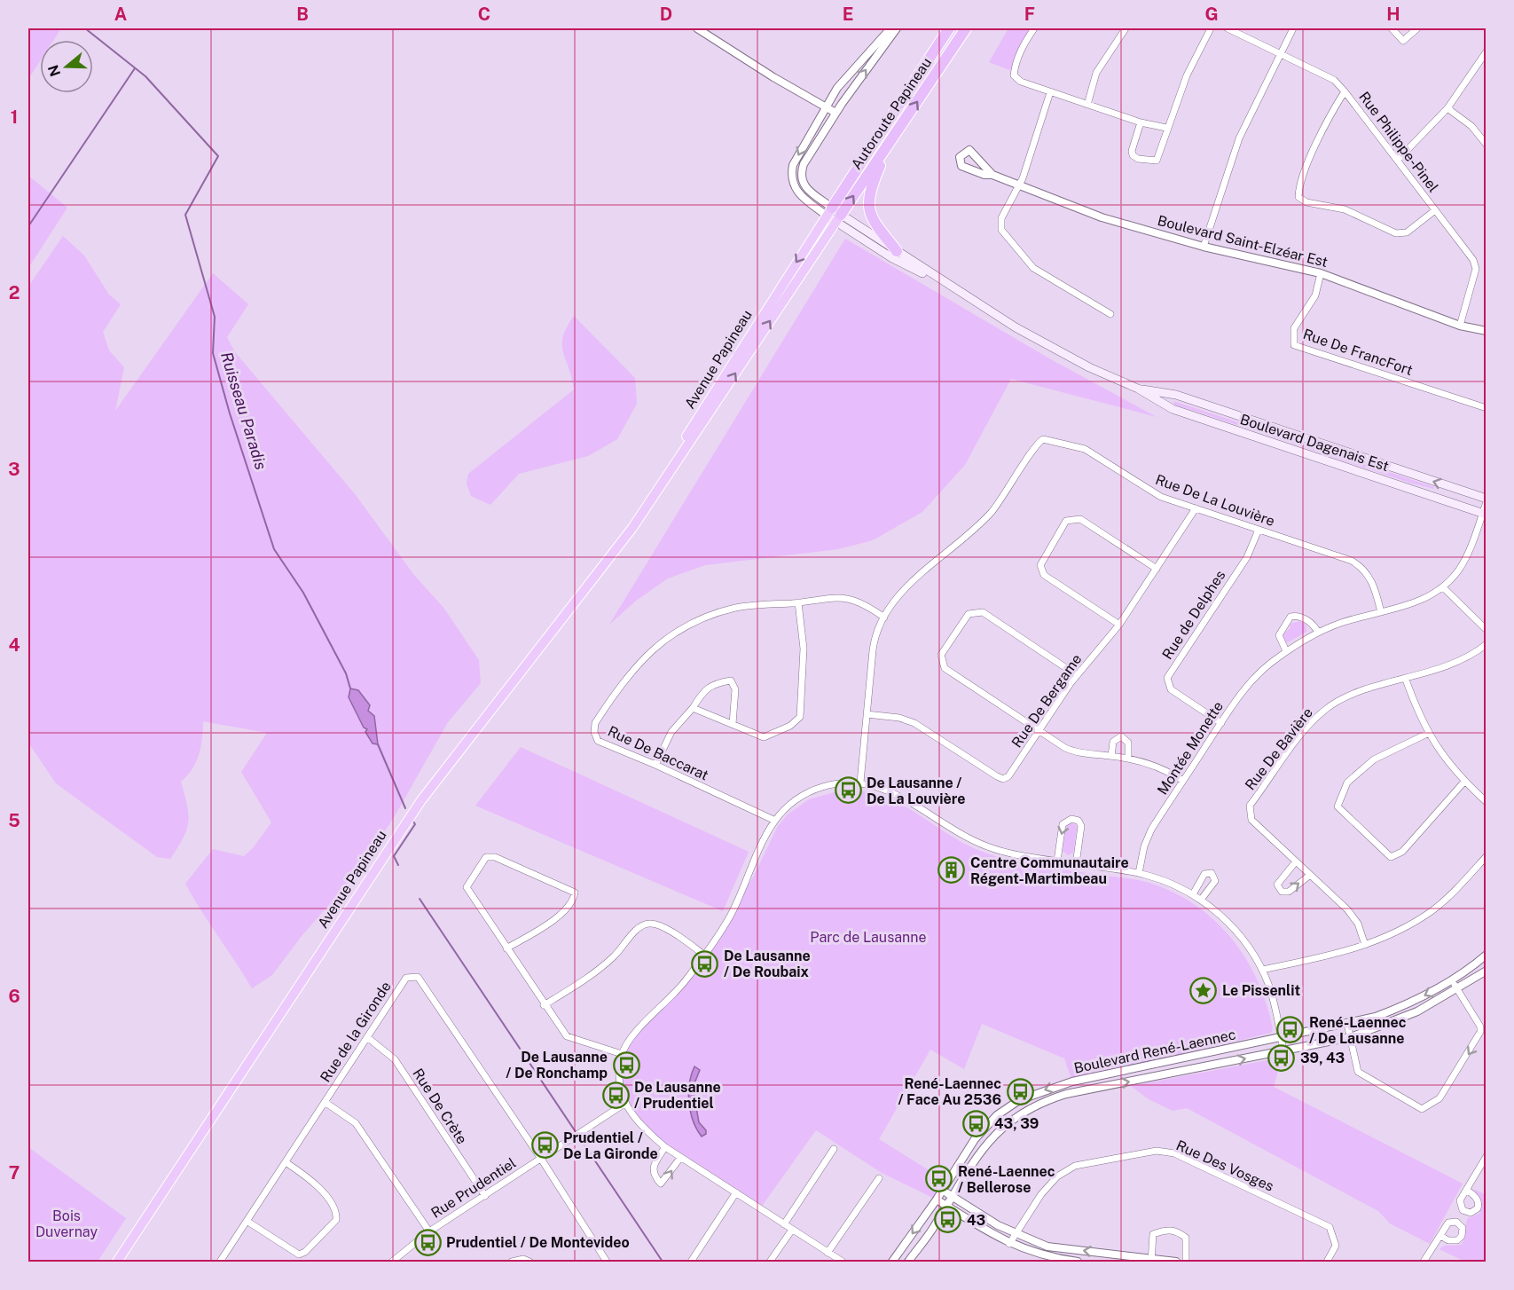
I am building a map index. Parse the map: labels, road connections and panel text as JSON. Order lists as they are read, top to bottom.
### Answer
{
  "streets": {
    "highway": ["Autoroute Papineau", "Avenue Papineau"],
    "main road": ["Boulevard Dagenais Est"],
    "street": [
      "Rue Philippe-Pinel",
      "Boulevard Saint-Elzéar Est",
      "Rue De FrancFort",
      "Rue De La Louvière",
      "Rue de Delphes",
      "Rue De Bergame",
      "Montée Monette",
      "Rue De Bavière",
      "Rue De Baccarat",
      "Rue de la Gironde",
      "Boulevard René-Laennec",
      "Rue De Crète",
      "Rue Des Vosges",
      "Rue Prudentiel"
    ]
  },
  "crossings": [
    ["Autoroute Papineau", "Avenue Papineau"],
    ["Autoroute Papineau", "Boulevard Dagenais Est"],
    ["Rue Philippe-Pinel", "Boulevard Saint-Elzéar Est"],
    ["Boulevard Saint-Elzéar Est", "Rue De FrancFort"],
    ["Avenue Papineau", "Boulevard Dagenais Est"],
    ["Boulevard Dagenais Est", "Montée Monette"],
    ["Rue De La Louvière", "Rue de Delphes"],
    ["Rue De La Louvière", "Rue De Bergame"],
    ["Rue De La Louvière", "Montée Monette"],
    ["Rue De La Louvière", "Rue De Baccarat"],
    ["Rue de Delphes", "Montée Monette"],
    ["Rue de la Gironde", "Rue De Crète"],
    ["Rue de la Gironde", "Rue Prudentiel"],
    ["Rue De Crète", "Rue Prudentiel"]
  ],
  "water": ["Ruisseau Paradis"],
  "parks": ["Parc de Lausanne", "Bois Duvernay"],
  "places": {
    "bus stop": [
      "De Lausanne / De La Louvière",
      "De Lausanne / De Roubaix",
      "René-Laennec / De Lausanne",
      "39, 43",
      "De Lausanne / De Ronchamp",
      "René-Laennec / Face Au 2536",
      "De Lausanne / Prudentiel",
      "43, 39",
      "Prudentiel / De La Gironde",
      "René-Laennec / Bellerose",
      "43",
      "Prudentiel / De Montevideo"
    ],
    "building": ["Centre Communautaire Régent-Martimbeau"],
    "place": ["Le Pissenlit"]
  },
  "north": "left",
  "grid": {
    "columns": [
      "A",
      "B",
      "C",
      "D",
      "E",
      "F",
      "G",
      "H"
    ],
    "rows": [
      "1",
      "2",
      "3",
      "4",
      "5",
      "6",
      "7"
    ]
  }
}
